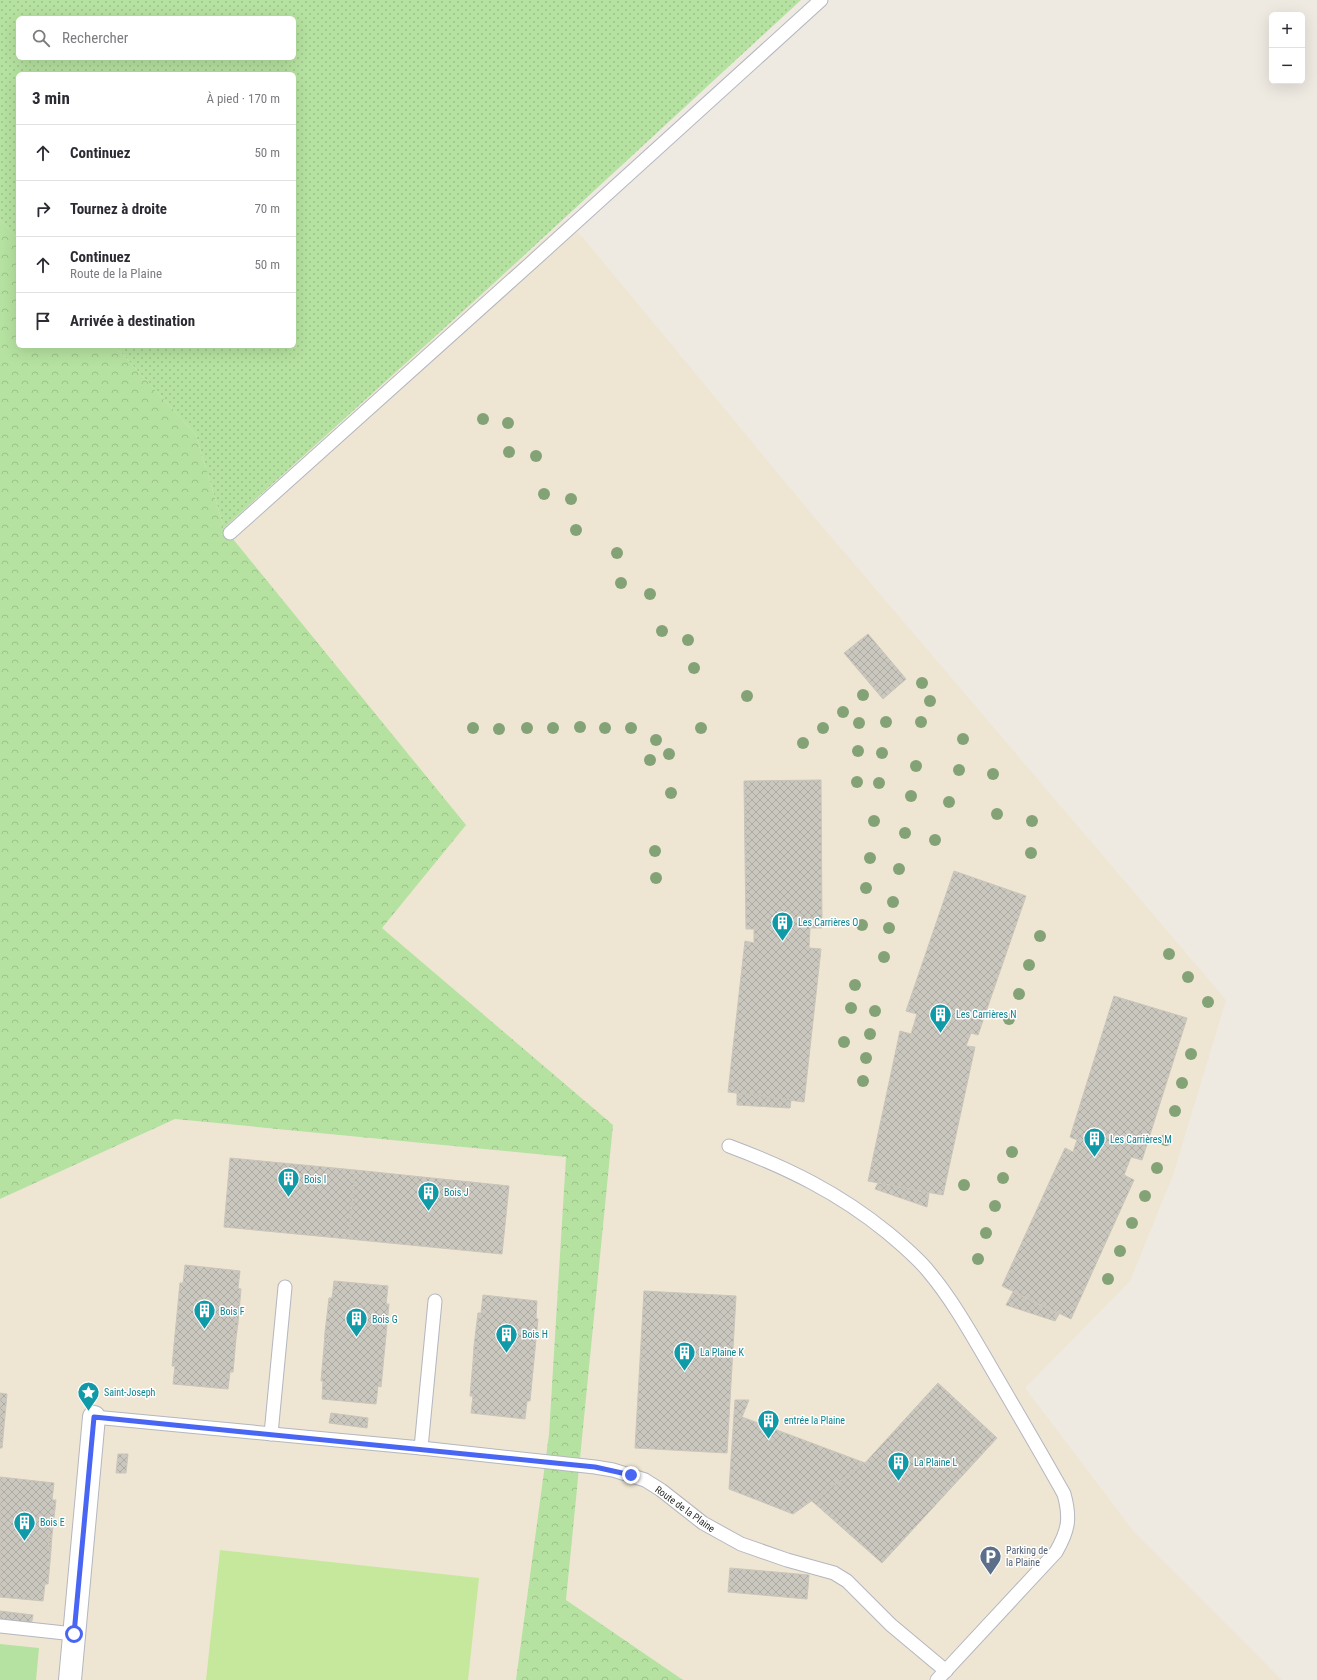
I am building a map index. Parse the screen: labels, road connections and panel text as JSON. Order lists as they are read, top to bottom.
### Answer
{
  "streets": {
    "lane": ["Route de la Plaine"]
  },
  "places": {
    "building": [
      "Les Carrières O",
      "Les Carrières N",
      "Les Carrières M",
      "Bois I",
      "Bois J",
      "Bois F",
      "Bois G",
      "Bois H",
      "La Plaine K",
      "entrée la Plaine",
      "La Plaine L",
      "Bois E"
    ],
    "place": ["Saint-Joseph"],
    "parking": ["Parking de la Plaine"]
  },
  "page": {
    "map_buttons": ["+", "−"],
    "search": "Rechercher",
    "heading": ["3 min", "À pied · 170 m"],
    "list": [
      ["Continuez", "50 m"],
      ["Tournez à droite", "70 m"],
      ["Continuez", "Route de la Plaine", "50 m"],
      "Arrivée à destination"
    ]
  }
}
